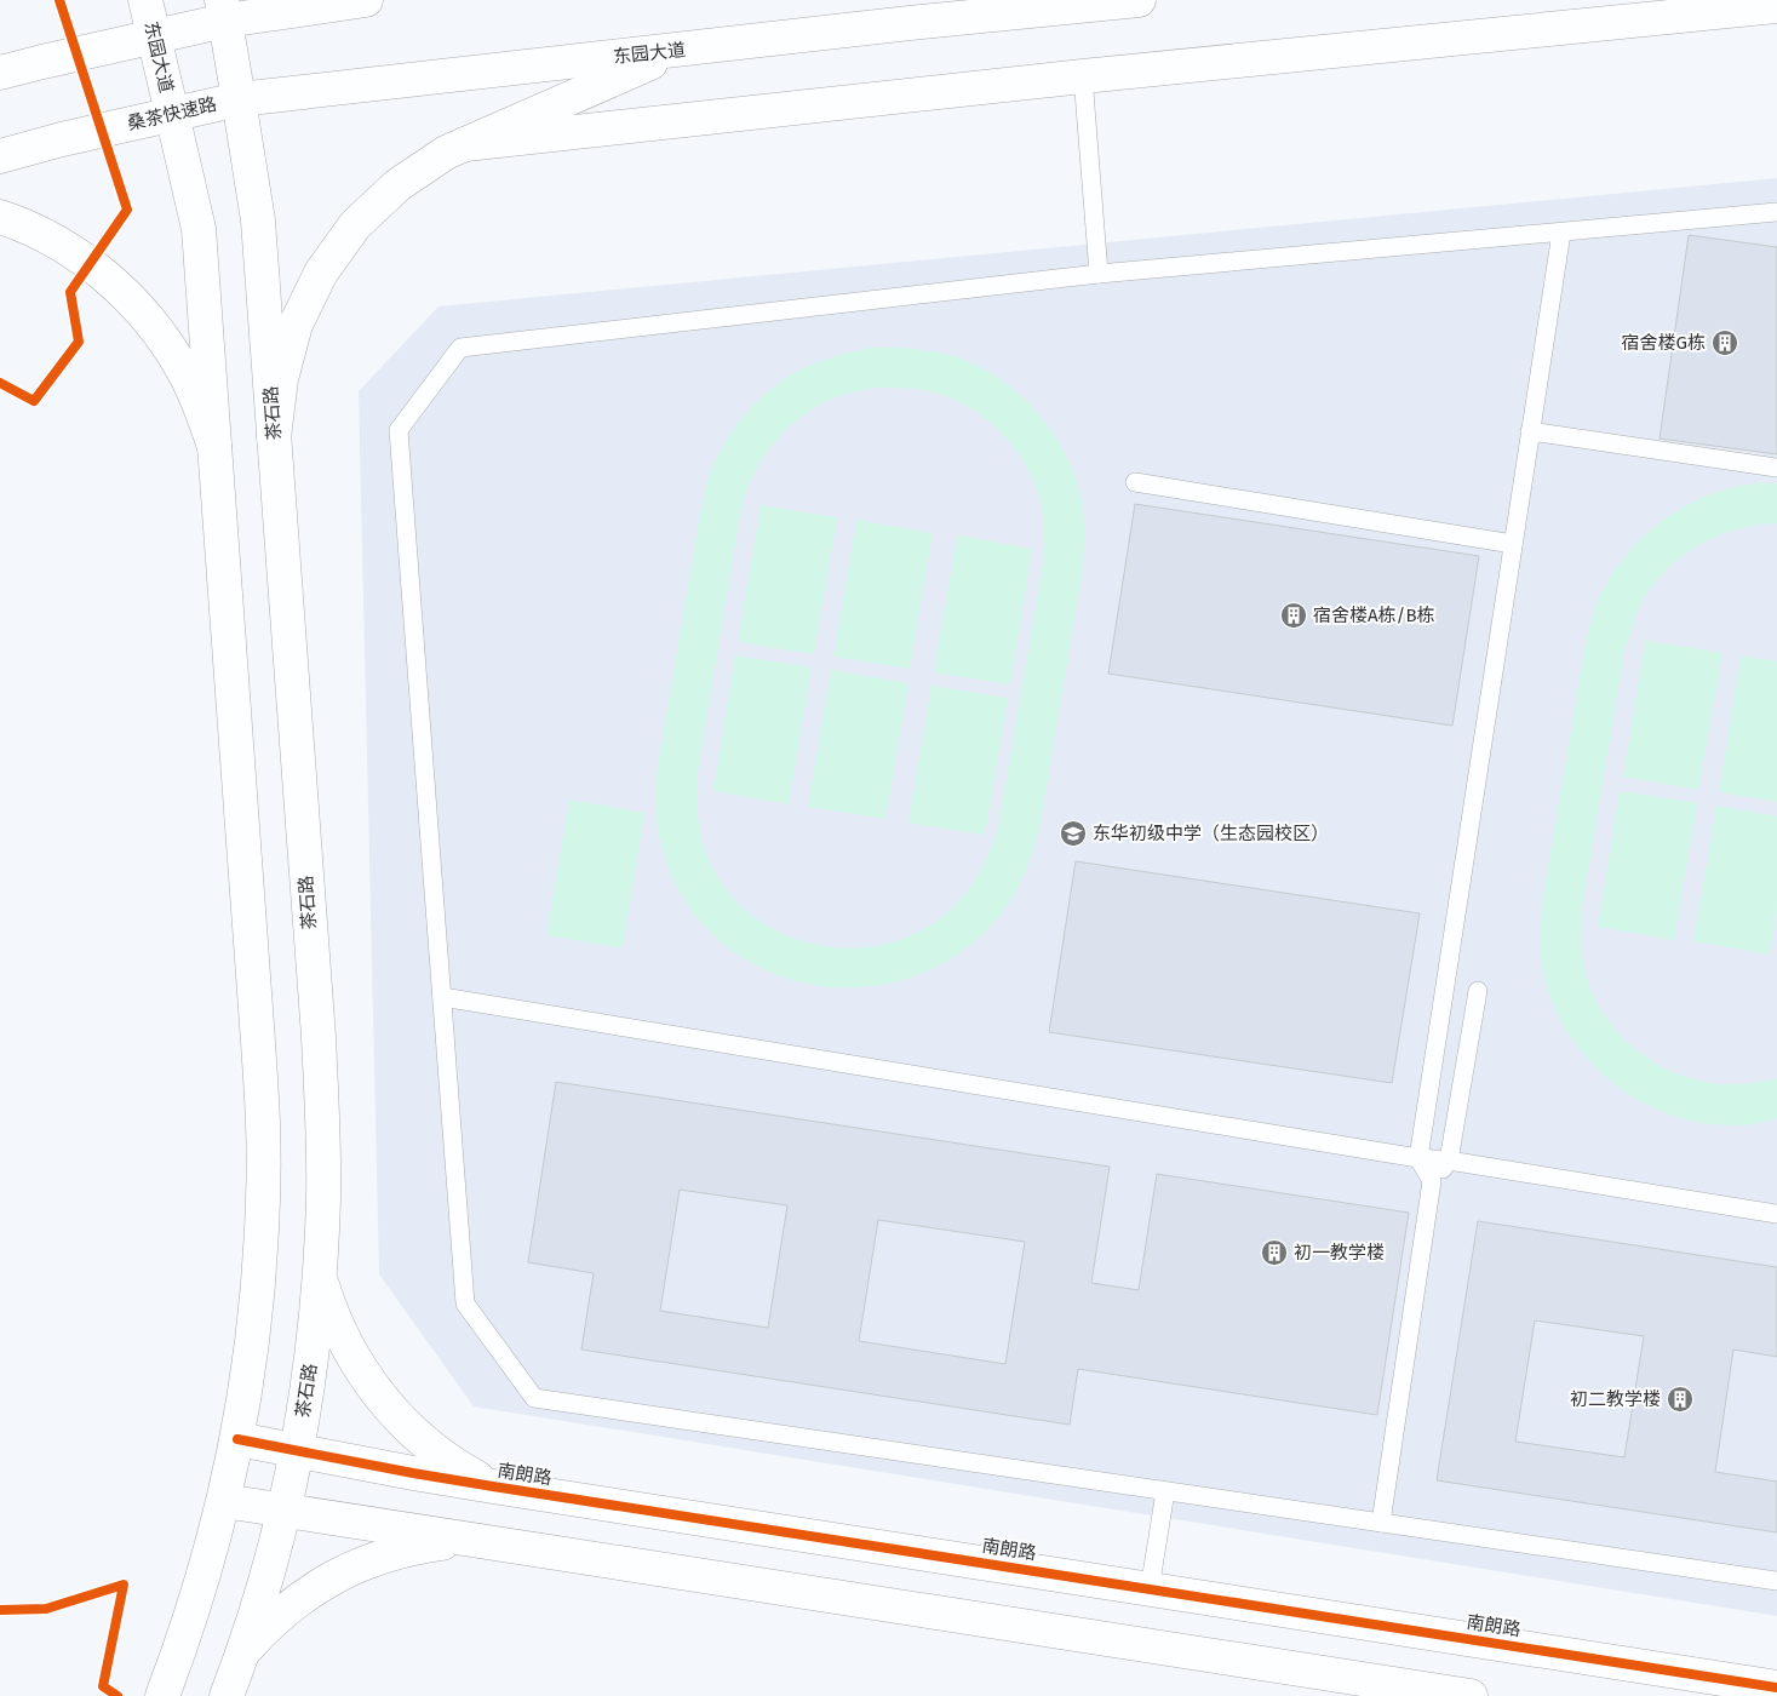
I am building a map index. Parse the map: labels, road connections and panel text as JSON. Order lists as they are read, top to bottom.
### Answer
{
  "streets": {
    "main road": [
      "东园大道",
      "桑茶快速路",
      "茶石路",
      "南朗路"
    ]
  },
  "crossings": [
    ["东园大道", "桑茶快速路"],
    ["东园大道", "茶石路"],
    ["桑茶快速路", "茶石路"],
    ["茶石路", "南朗路"]
  ],
  "places": {
    "building": [
      "宿舍楼G栋",
      "宿舍楼A栋/B栋",
      "初一教学楼",
      "初二教学楼"
    ],
    "school or university": ["东华初级中学（生态园校区）"]
  }
}
